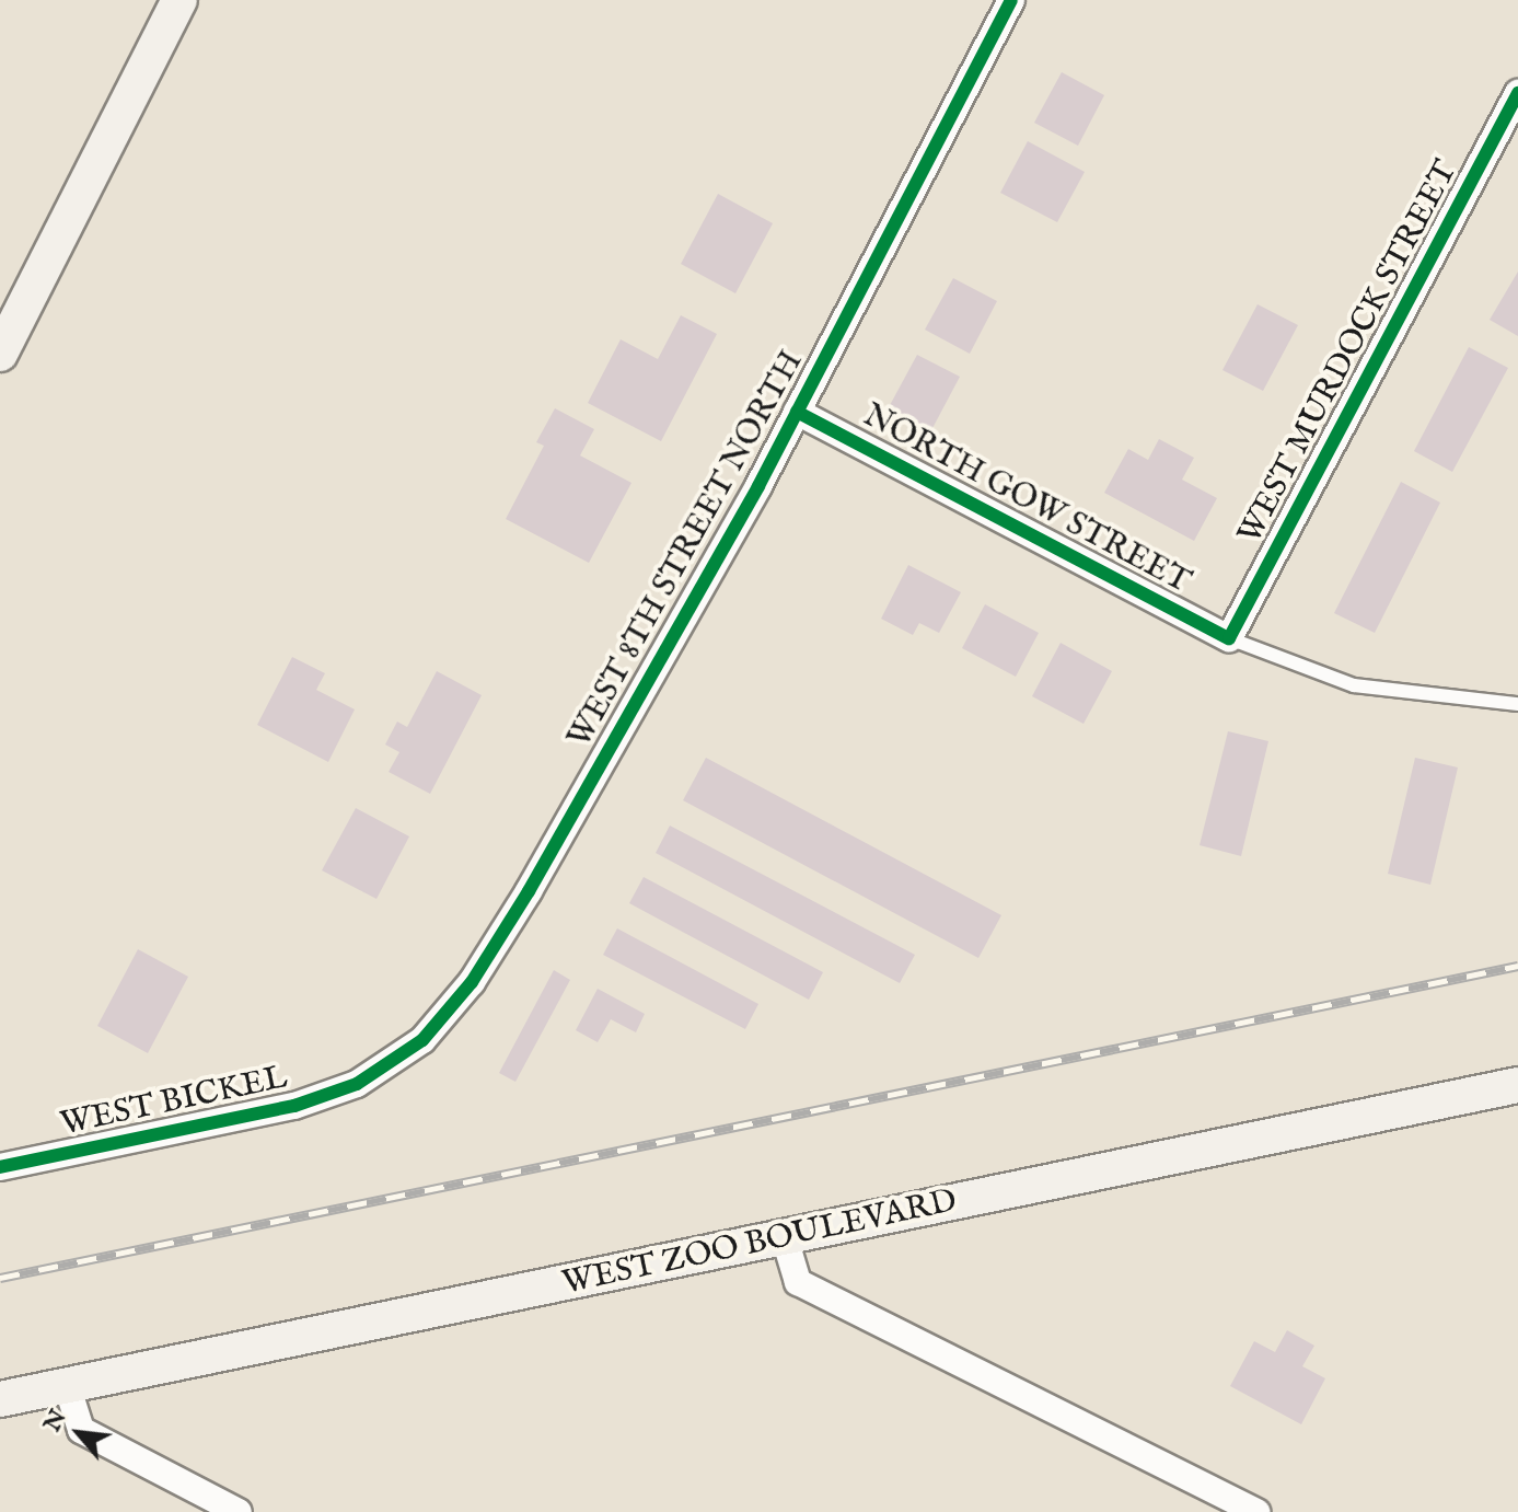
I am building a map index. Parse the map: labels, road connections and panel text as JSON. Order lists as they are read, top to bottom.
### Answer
{
  "streets": {
    "main road": ["WEST ZOO BOULEVARD"],
    "street": [
      "WEST MURDOCK STREET",
      "NORTH GOW STREET",
      "WEST 8TH STREET NORTH",
      "WEST BICKEL"
    ]
  },
  "crossings": [
    ["WEST MURDOCK STREET", "NORTH GOW STREET"],
    ["NORTH GOW STREET", "WEST 8TH STREET NORTH"],
    ["WEST 8TH STREET NORTH", "WEST BICKEL"]
  ],
  "north": "top left"
}
